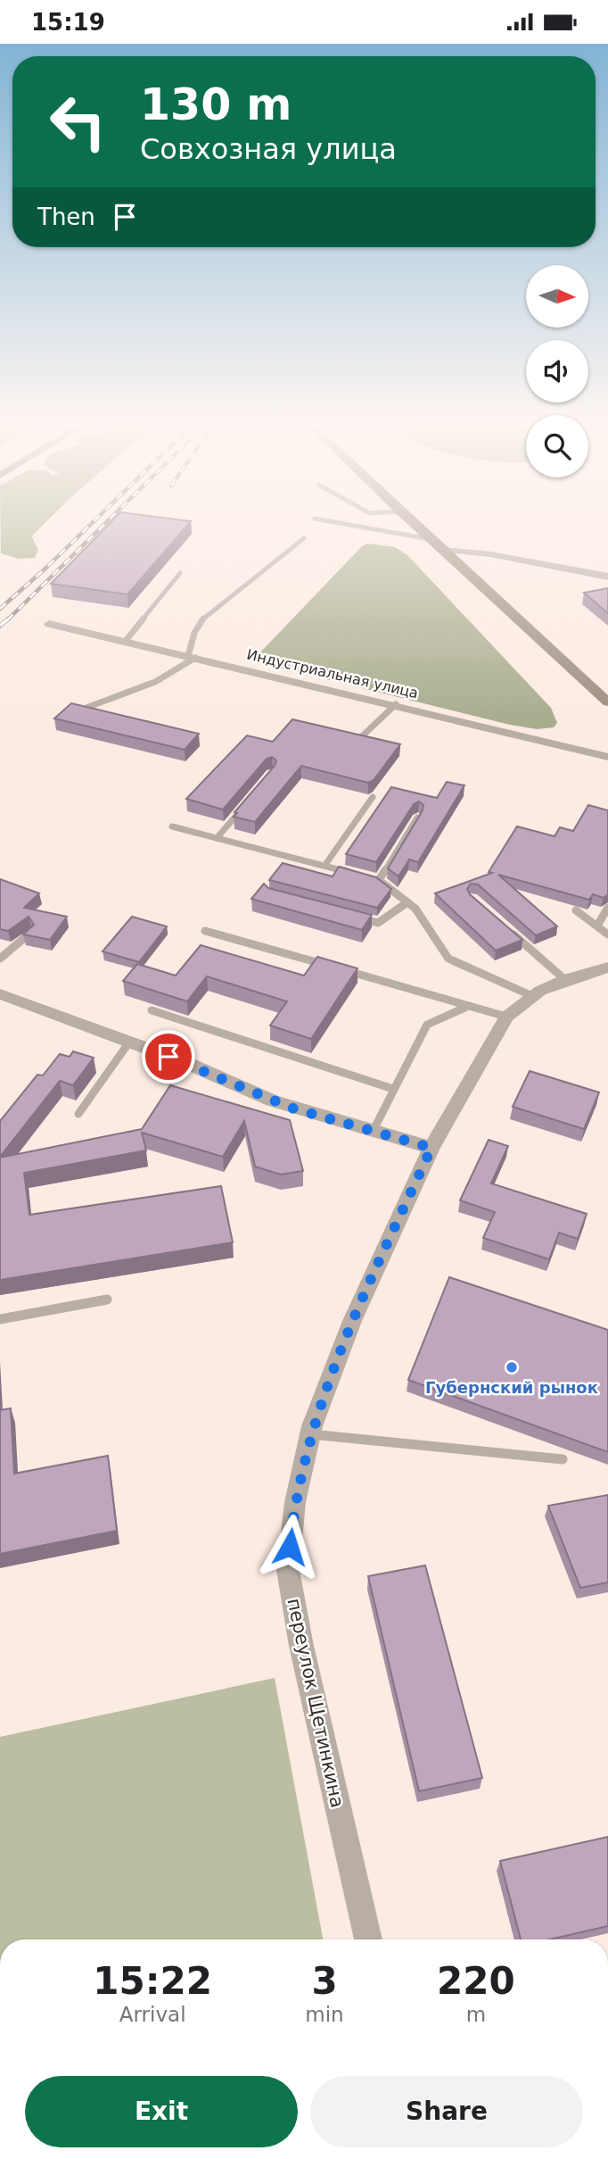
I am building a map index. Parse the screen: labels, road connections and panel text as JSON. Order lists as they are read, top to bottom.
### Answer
{
  "streets": {
    "street": ["Индустриальная улица", "переулок Щетинкина"]
  },
  "places": ["Губернский рынок"],
  "north": "right",
  "page": {
    "status": "15:19",
    "turn": ["130 m", "Совхозная улица"],
    "then": "Then",
    "eta": [
      "15:22",
      "Arrival",
      "3",
      "min",
      "220",
      "m"
    ],
    "buttons": ["Exit", "Share"]
  }
}
